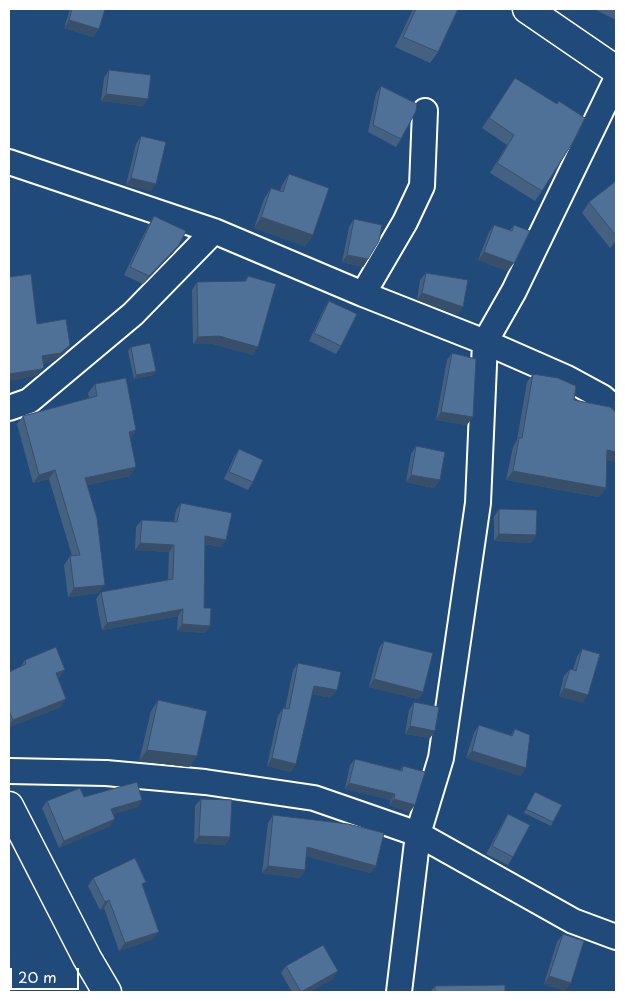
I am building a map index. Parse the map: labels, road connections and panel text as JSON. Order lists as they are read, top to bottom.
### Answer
{
  "scale_bar": "20 m"
}
